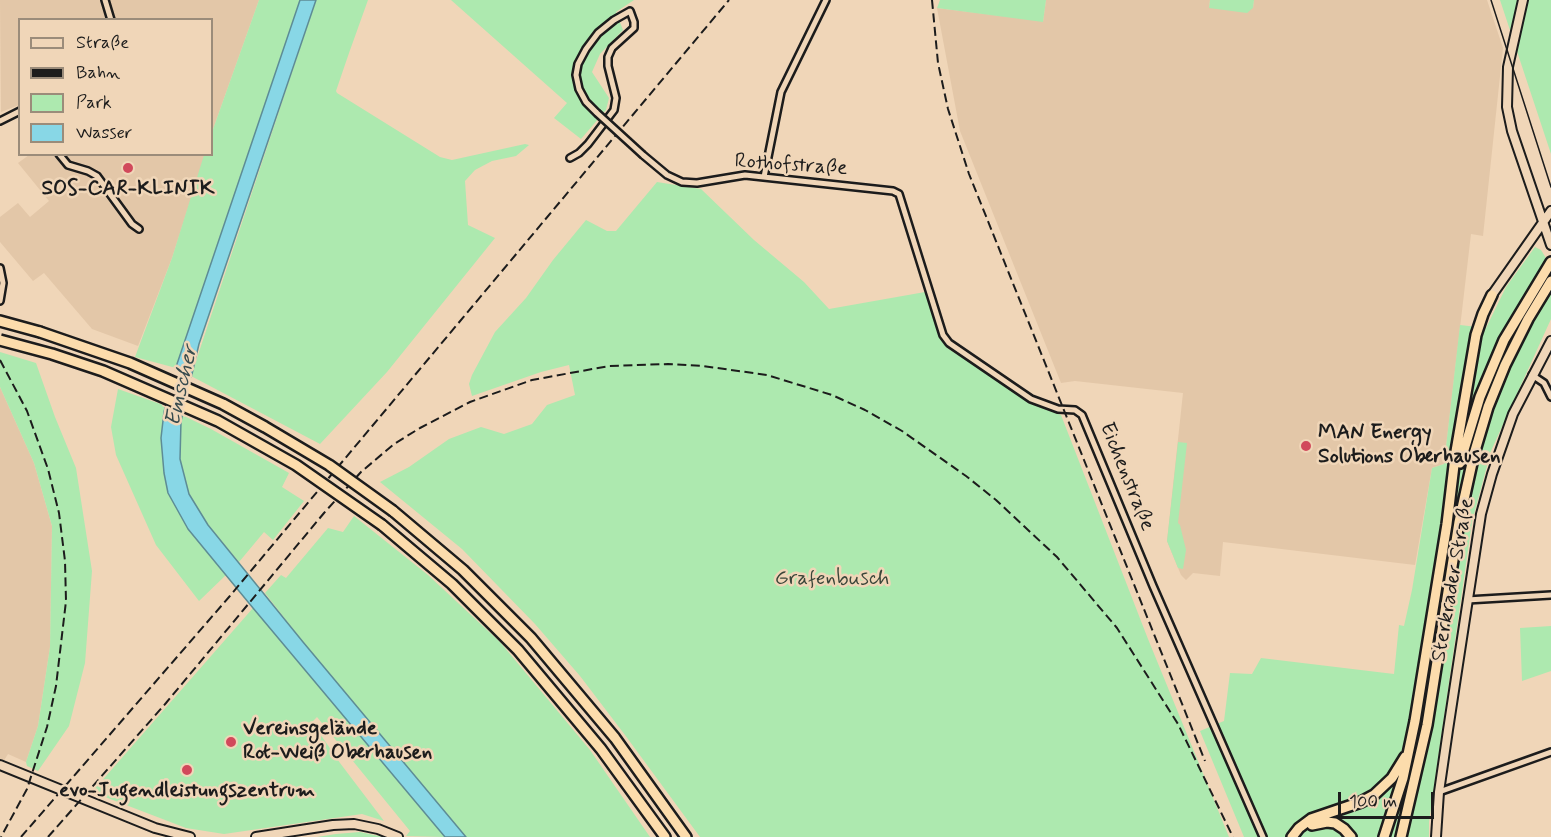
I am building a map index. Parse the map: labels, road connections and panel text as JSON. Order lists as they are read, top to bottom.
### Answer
{
  "streets": {
    "street": ["Rothofstraße", "Eichenstraße", "Sterkrader Straße"]
  },
  "crossings": [
    ["Rothofstraße", "Eichenstraße"]
  ],
  "water": ["Emscher"],
  "parks": ["Grafenbusch"],
  "places": [
    "SOS-CAR-KLINIK",
    "MAN Energy Solutions Oberhausen",
    "Vereinsgelände Rot-Weiß Oberhausen",
    "evo-Jugendleistungszentrum"
  ],
  "legend": [
    "Straße",
    "Bahn",
    "Park",
    "Wasser"
  ],
  "scale_bar": "100 m"
}
